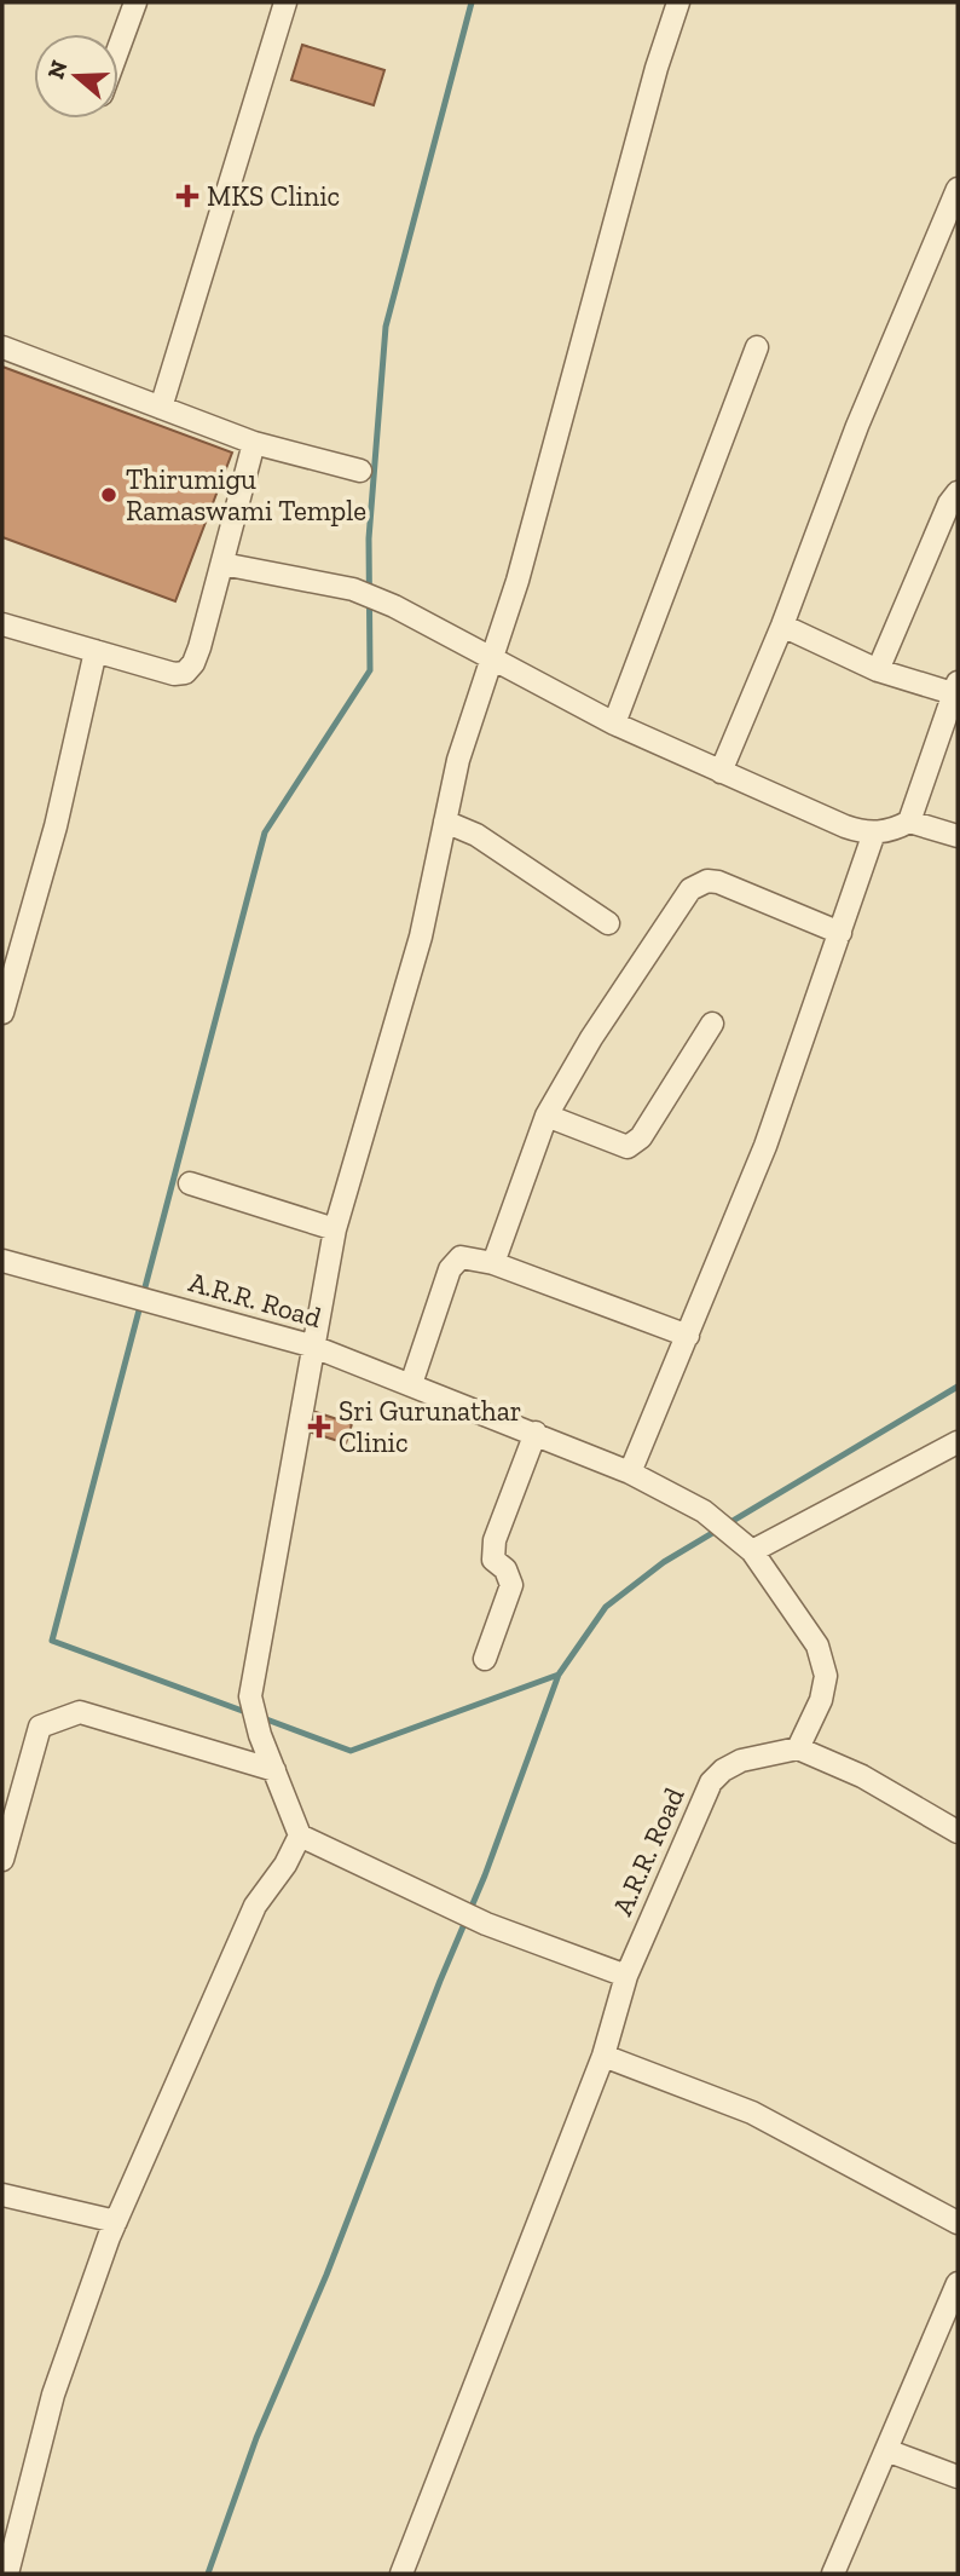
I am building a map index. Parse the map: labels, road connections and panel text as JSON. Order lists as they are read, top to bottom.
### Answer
{
  "streets": {
    "street": ["A.R.R. Road"]
  },
  "places": {
    "health": ["MKS Clinic", "Sri Gurunathar Clinic"],
    "other": ["Thirumigu Ramaswami Temple"]
  },
  "north": "left"
}
